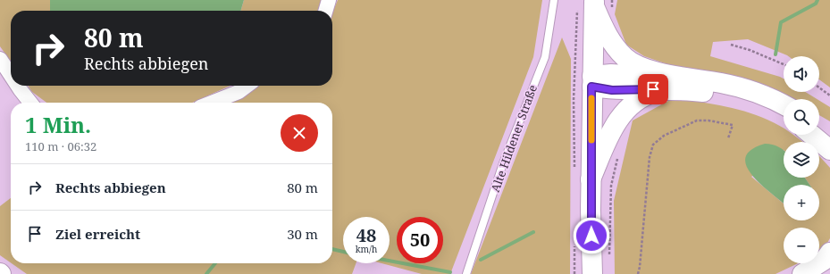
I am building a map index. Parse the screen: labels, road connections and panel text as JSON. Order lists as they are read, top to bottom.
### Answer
{
  "streets": {
    "lane": ["Alte Hildener Straße"]
  },
  "page": {
    "turn": ["80 m", "Rechts abbiegen"],
    "map_buttons": ["+", "−"],
    "heading": ["1 Min.", "110 m · 06:32"],
    "list": [
      {
        "name": "Rechts abbiegen",
        "value": "80 m"
      },
      {
        "name": "Ziel erreicht",
        "value": "30 m"
      }
    ],
    "speed": "48 km/h",
    "limit": "50"
  }
}
